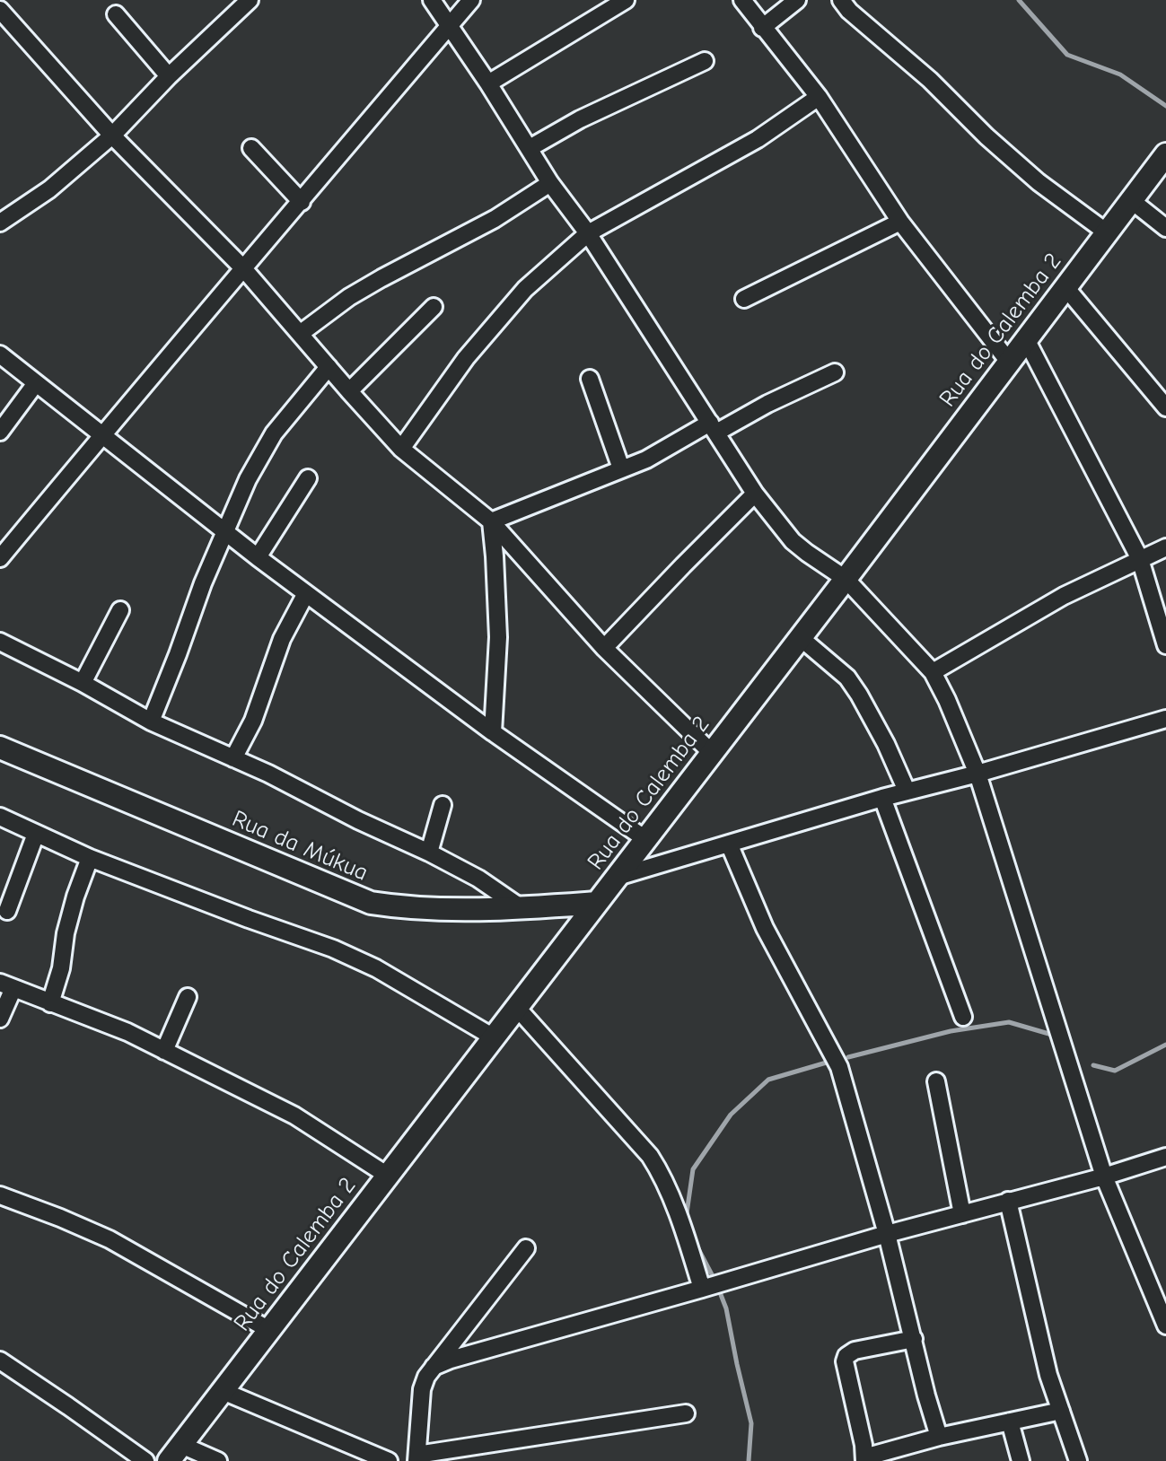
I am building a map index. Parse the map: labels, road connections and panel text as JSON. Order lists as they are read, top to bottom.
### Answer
{
  "streets": {
    "main road": ["Rua do Calemba 2", "Rua da Múkua"]
  },
  "crossings": [
    ["Rua do Calemba 2", "Rua da Múkua"]
  ]
}
